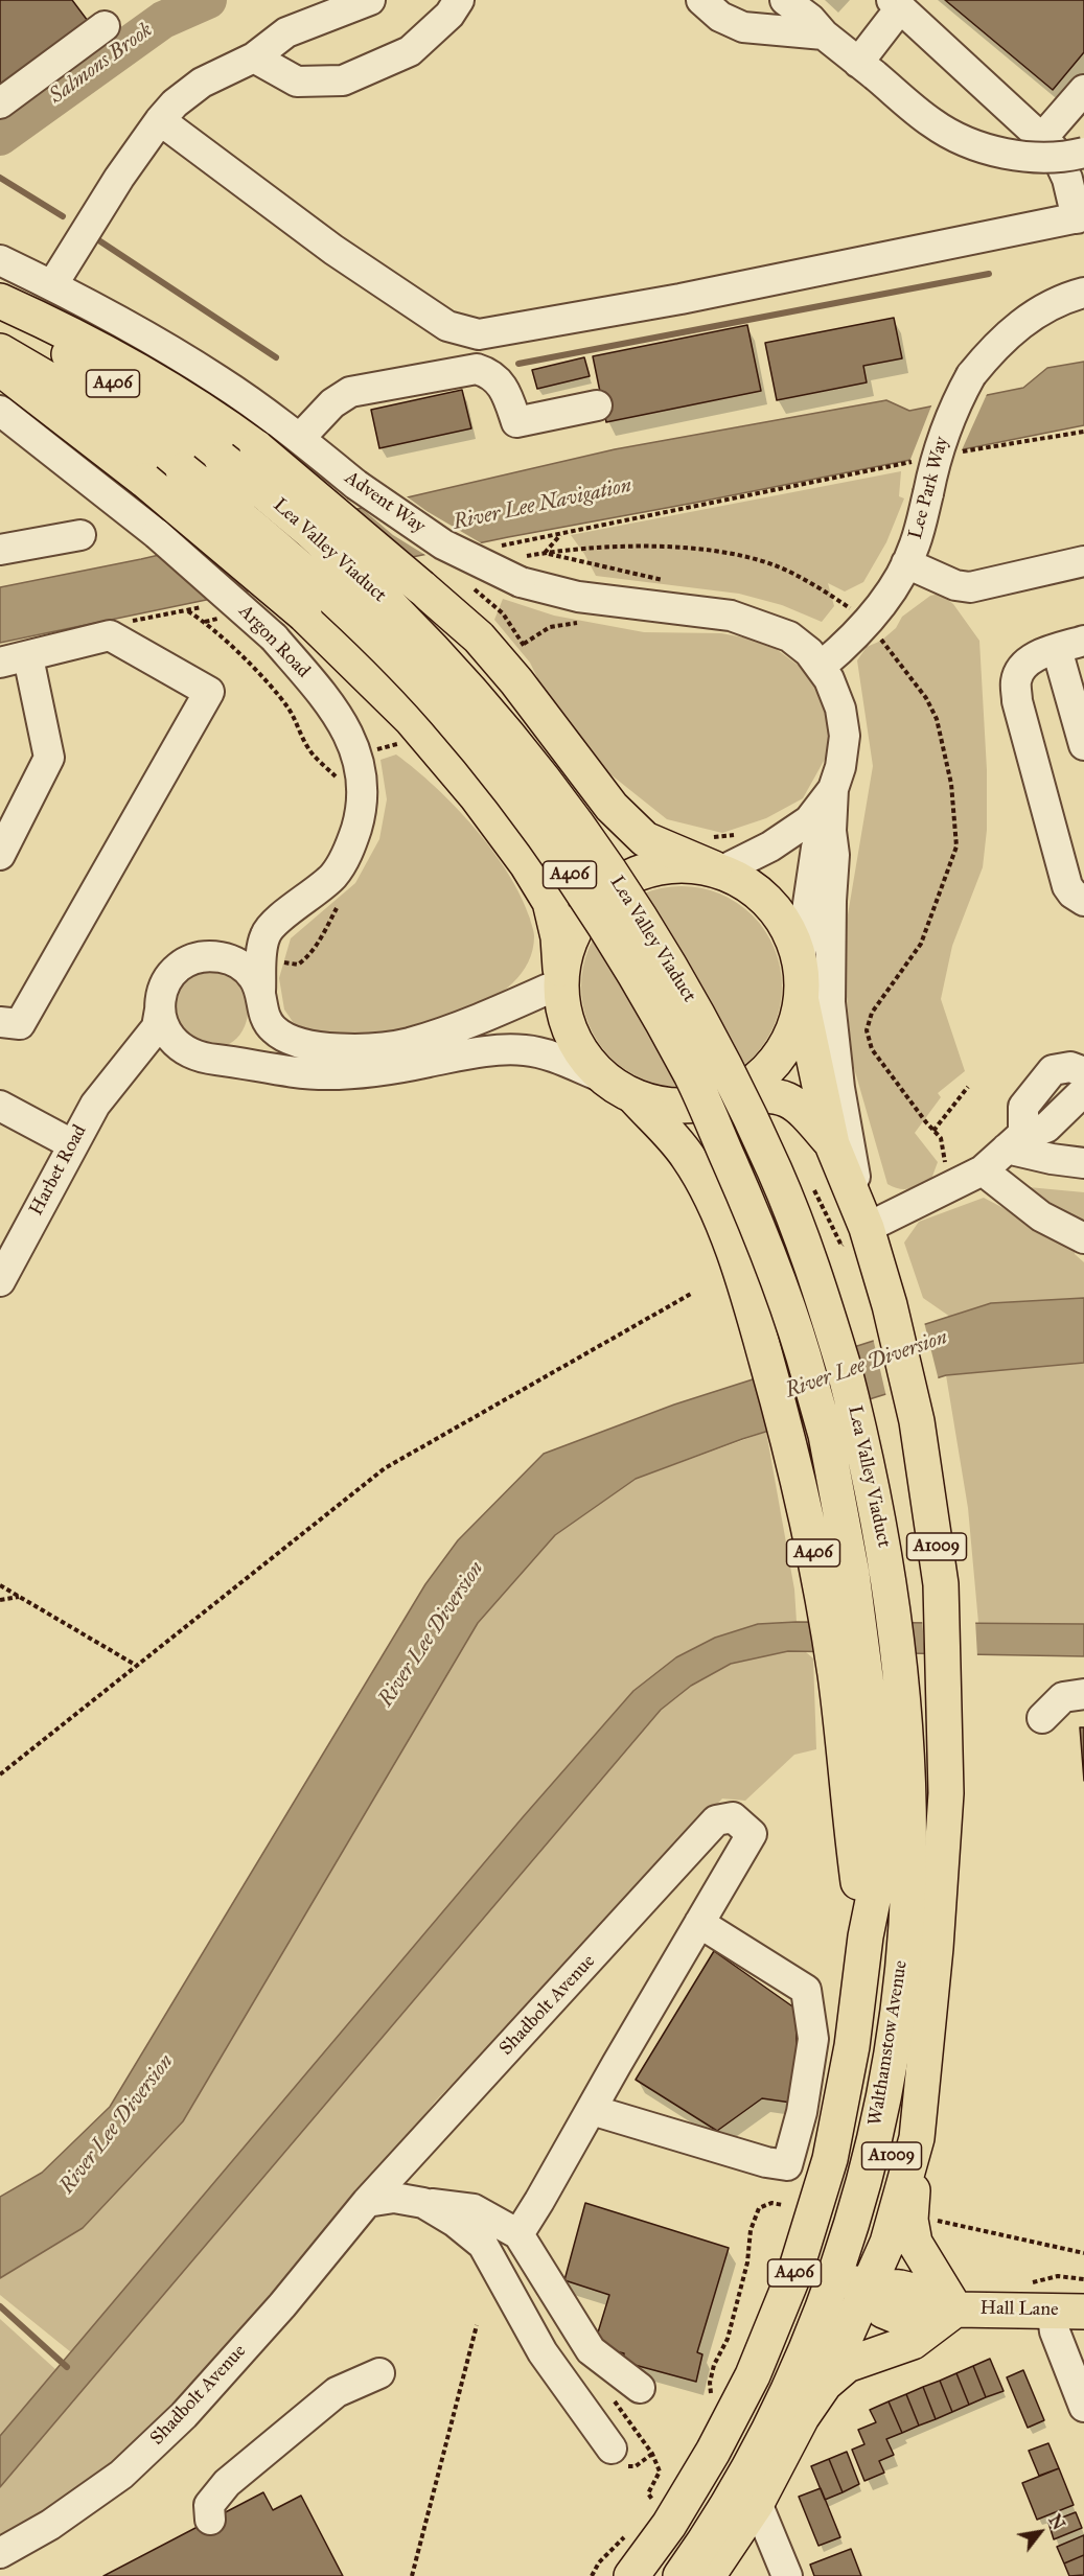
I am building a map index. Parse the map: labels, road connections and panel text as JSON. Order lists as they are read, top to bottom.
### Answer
{
  "streets": {
    "main road": [
      "A406",
      "Lea Valley Viaduct",
      "A1009",
      "Walthamstow Avenue",
      "Hall Lane"
    ],
    "street": [
      "Lee Park Way",
      "Advent Way",
      "Argon Road",
      "Harbet Road",
      "Shadbolt Avenue"
    ]
  },
  "crossings": [
    ["A406", "Lea Valley Viaduct"],
    ["A406", "Walthamstow Avenue"],
    ["Lee Park Way", "Advent Way"],
    ["Lea Valley Viaduct", "Walthamstow Avenue"],
    ["Argon Road", "Harbet Road"],
    ["A1009", "Hall Lane"]
  ],
  "water": ["Salmons Brook", "River Lee Navigation", "River Lee Diversion"],
  "north": "top right"
}
